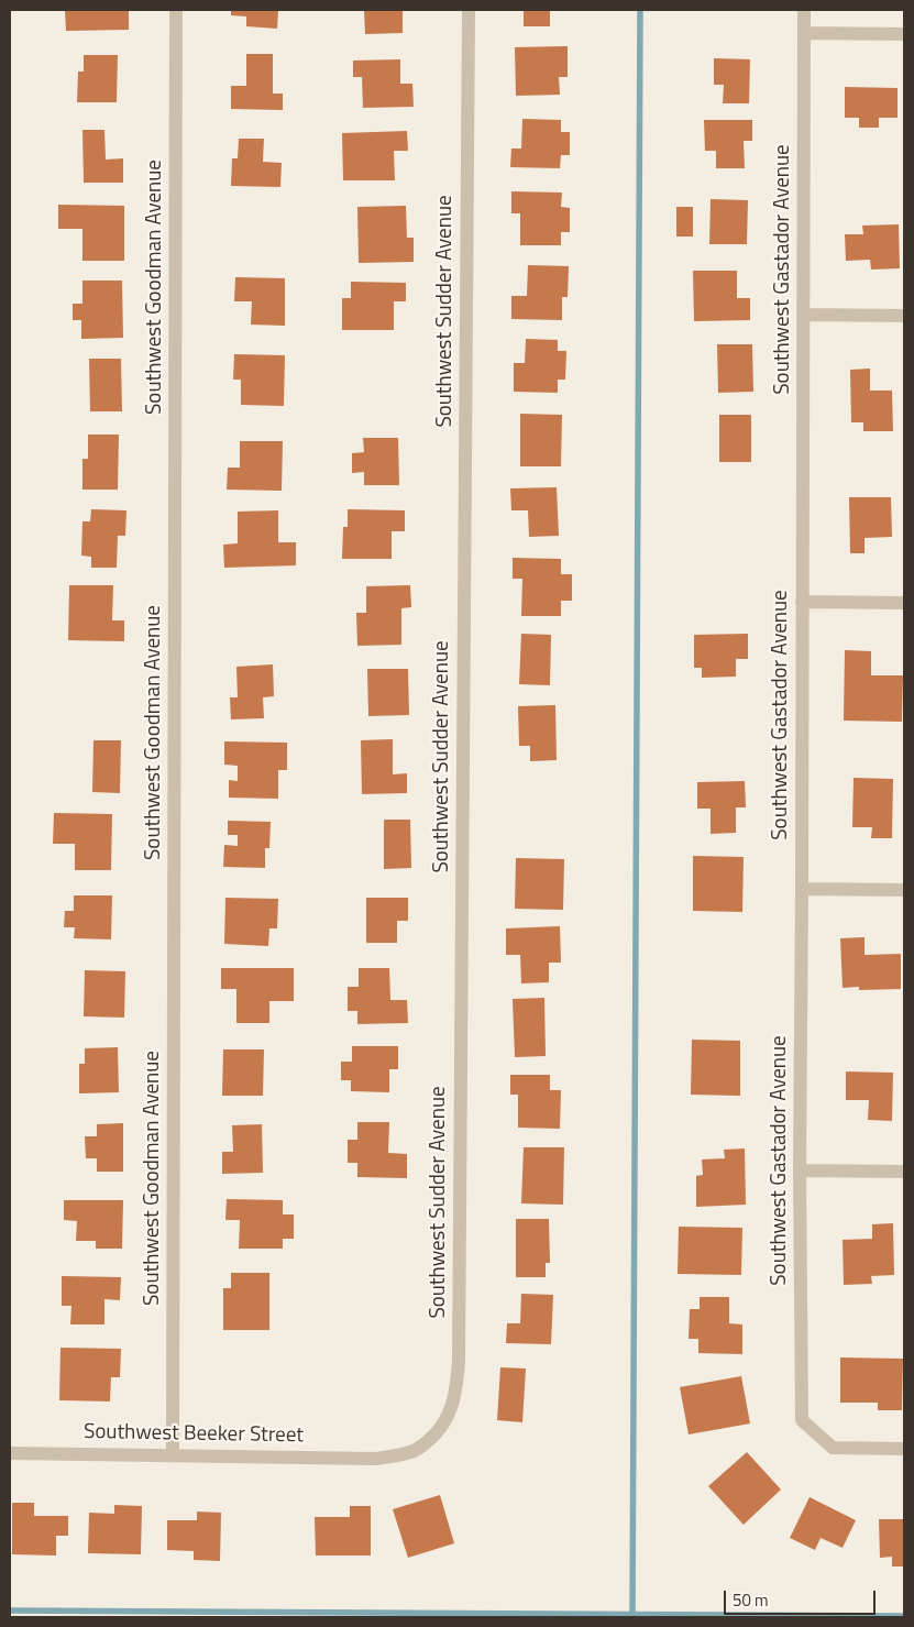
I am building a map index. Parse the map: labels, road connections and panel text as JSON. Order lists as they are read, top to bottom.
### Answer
{
  "streets": {
    "street": [
      "Southwest Gastador Avenue",
      "Southwest Goodman Avenue",
      "Southwest Sudder Avenue",
      "Southwest Beeker Street"
    ]
  },
  "crossings": [
    ["Southwest Goodman Avenue", "Southwest Beeker Street"],
    ["Southwest Sudder Avenue", "Southwest Beeker Street"]
  ],
  "scale_bar": "50 m"
}
